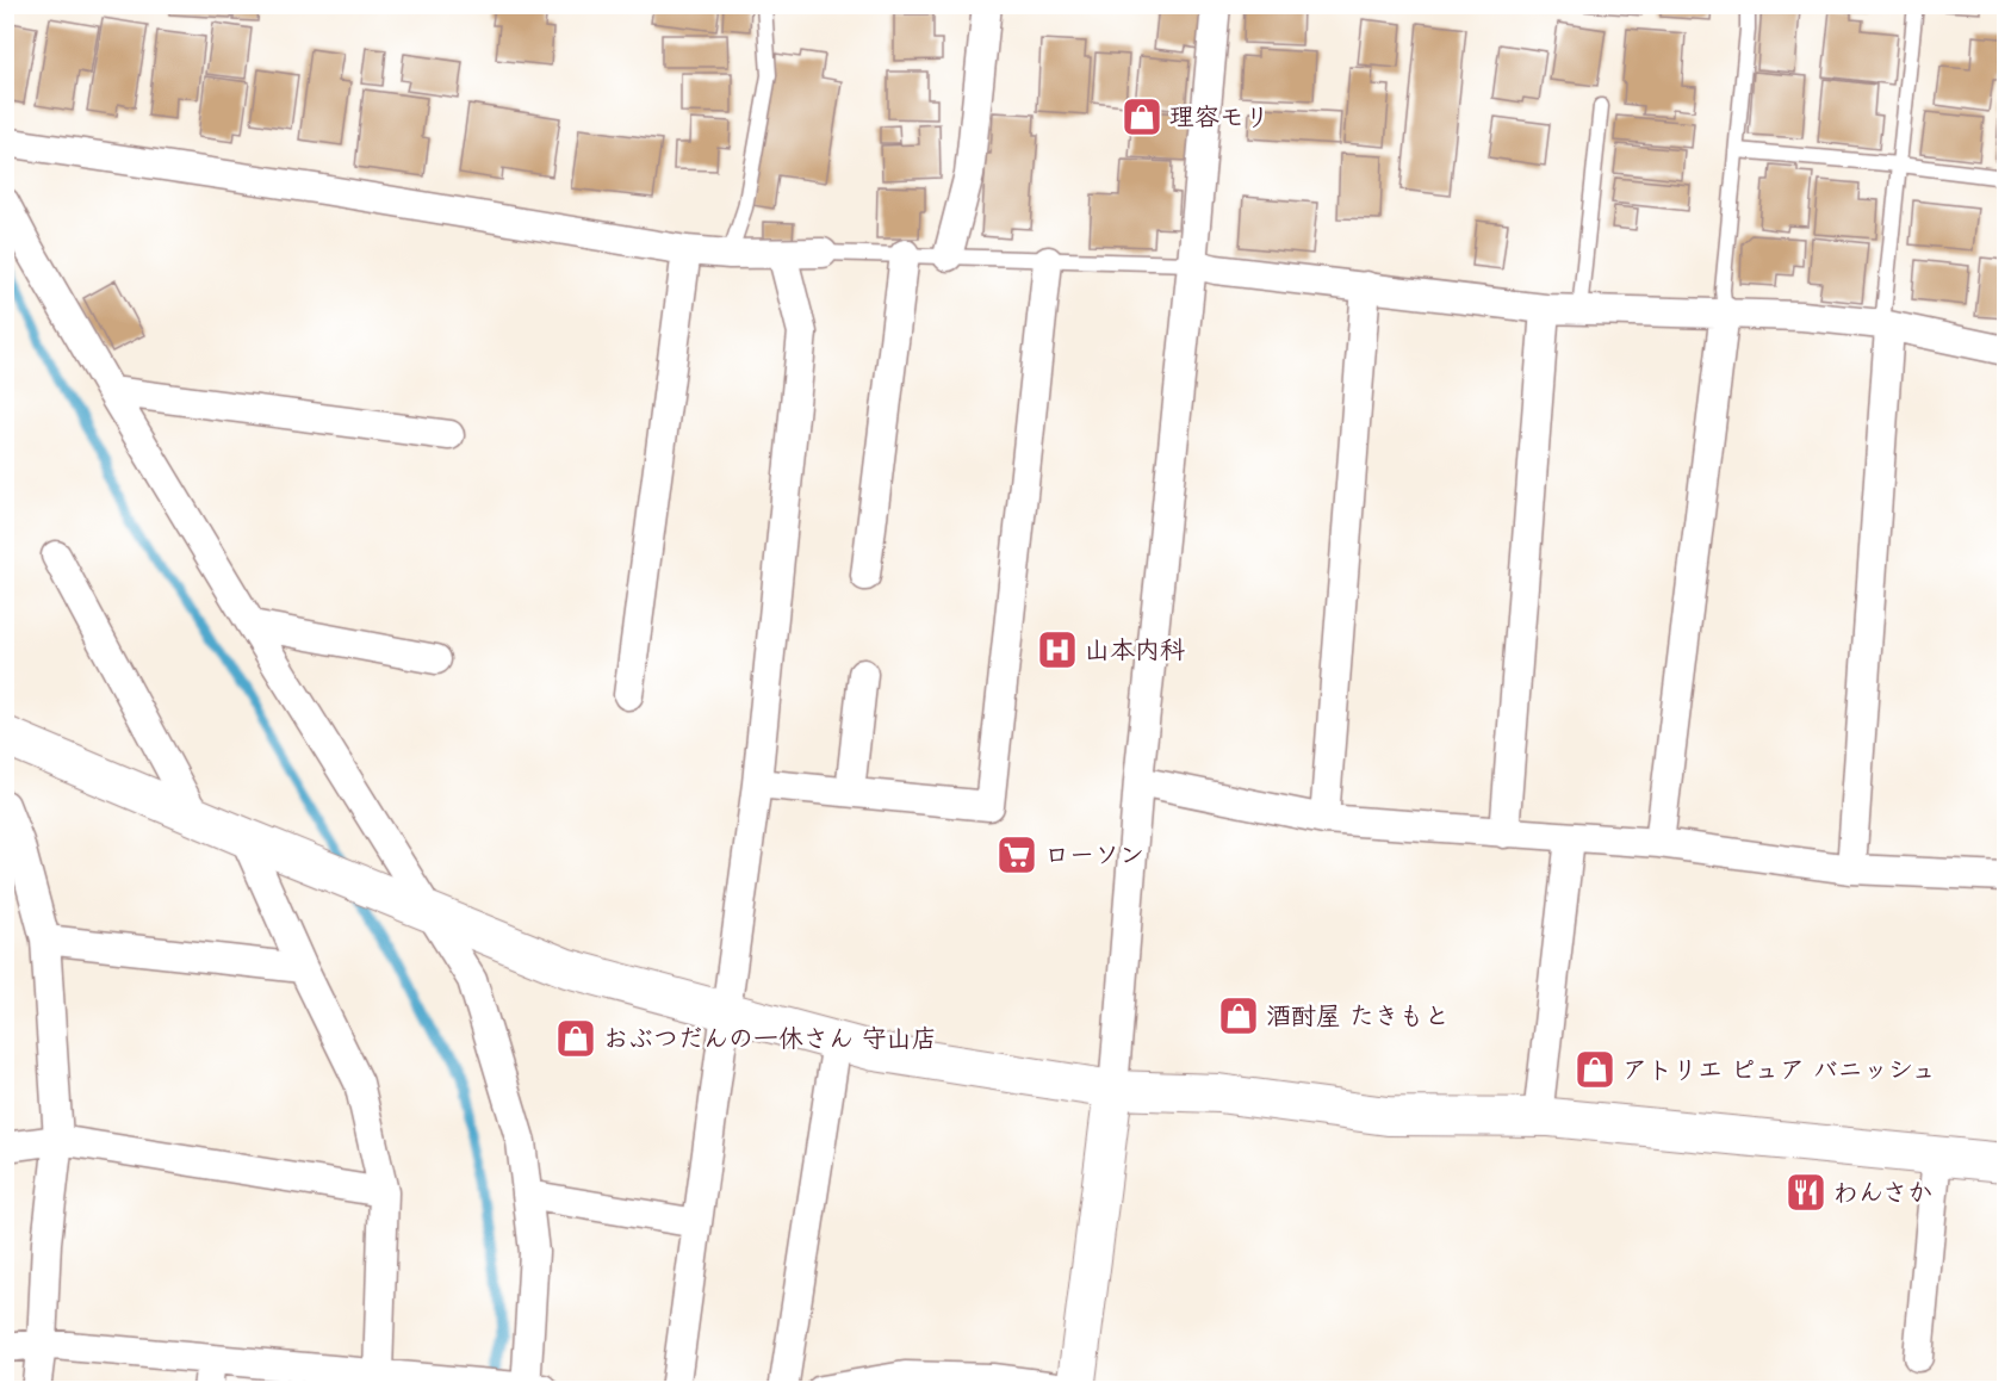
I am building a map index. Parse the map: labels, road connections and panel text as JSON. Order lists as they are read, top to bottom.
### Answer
{
  "places": {
    "shop": [
      "理容モリ",
      "酒酎屋 たきもと",
      "おぶつだんの一休さん 守山店",
      "アトリエ ピュア バニッシュ"
    ],
    "hospital": ["山本内科"],
    "supermarket": ["ローソン"],
    "restaurant": ["わんさか"]
  }
}
